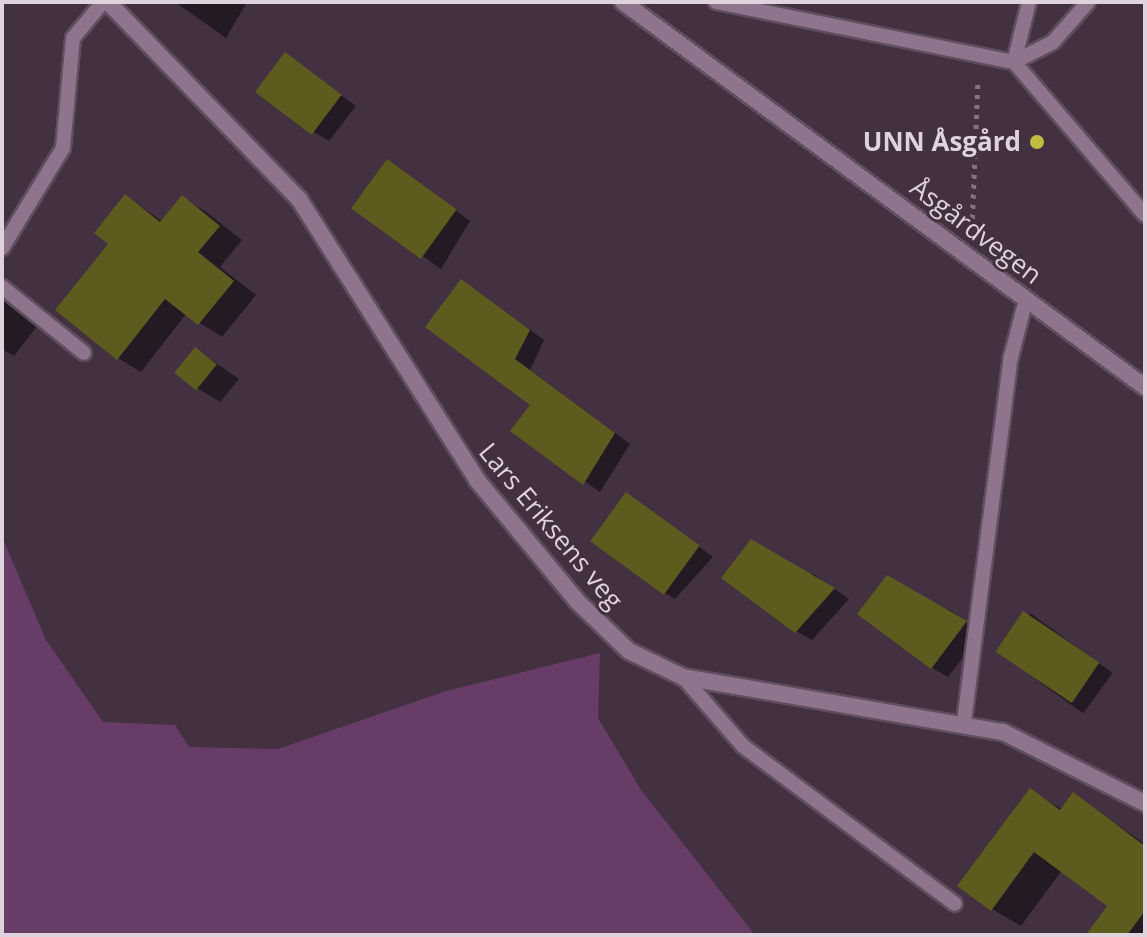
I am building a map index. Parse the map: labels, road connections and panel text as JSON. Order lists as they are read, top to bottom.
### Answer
{
  "streets": {
    "street": ["Åsgårdvegen", "Lars Eriksens veg"]
  },
  "places": ["UNN Åsgård"]
}
